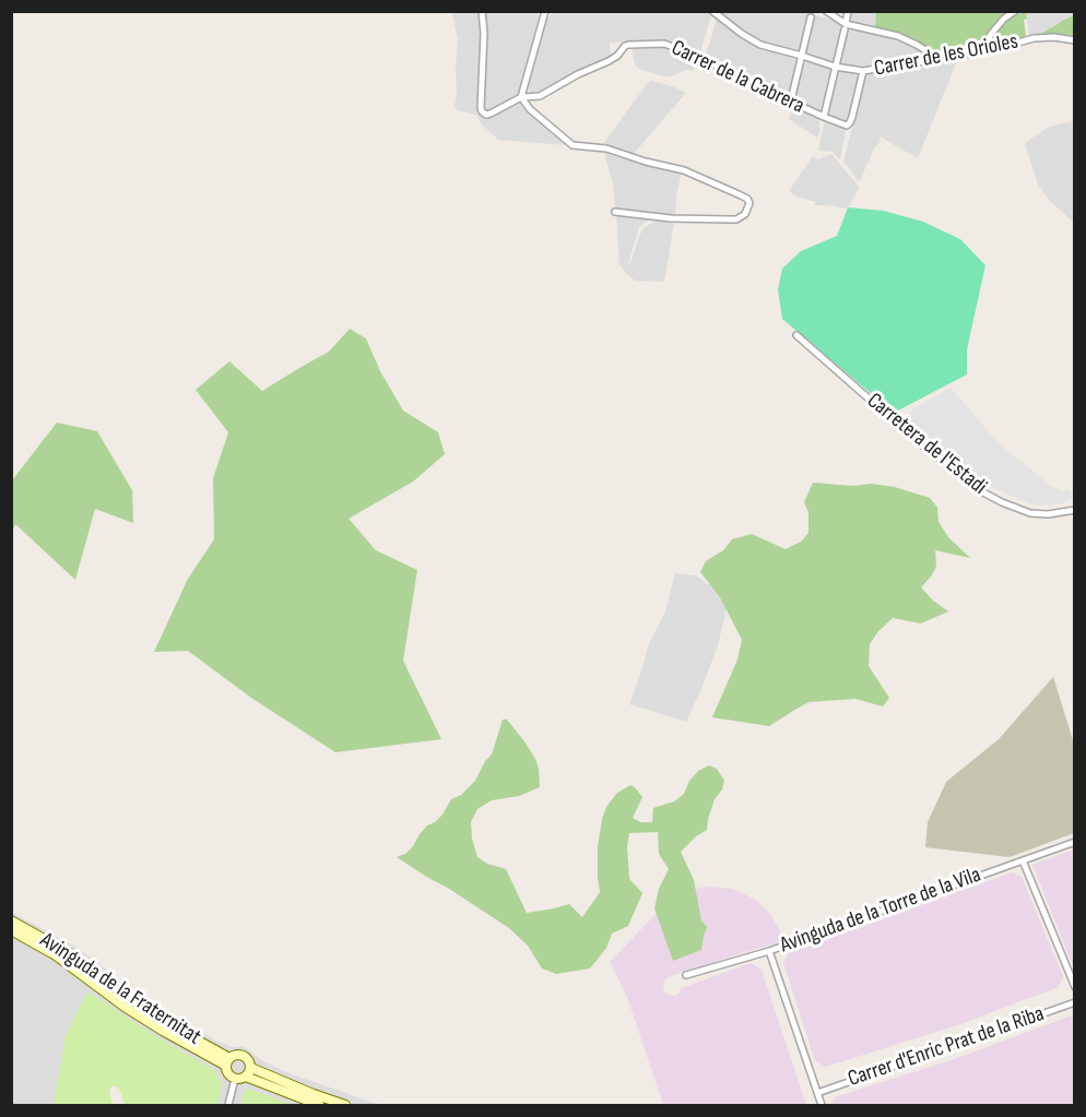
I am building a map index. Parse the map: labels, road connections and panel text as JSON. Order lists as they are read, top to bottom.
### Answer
{
  "streets": {
    "street": [
      "Carrer de les Orioles",
      "Carrer de la Cabrera",
      "Carretera de l'Estadi",
      "Avinguda de la Torre de la Vila",
      "Avinguda de la Fraternitat",
      "Carrer d'Enric Prat de la Riba"
    ]
  },
  "crossings": [
    ["Carrer de les Orioles", "Carrer de la Cabrera"]
  ]
}
